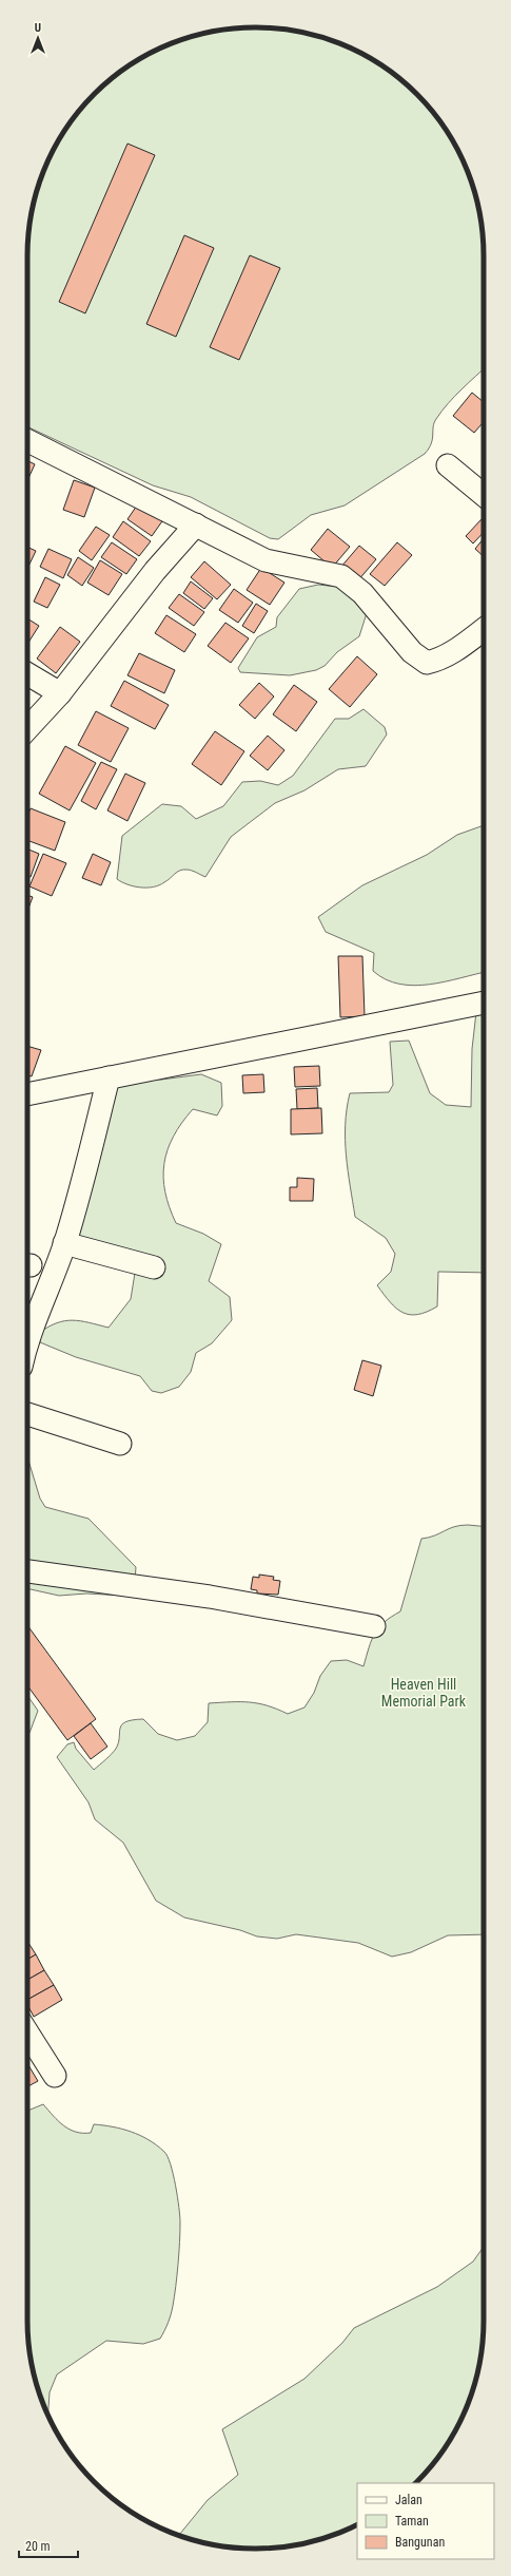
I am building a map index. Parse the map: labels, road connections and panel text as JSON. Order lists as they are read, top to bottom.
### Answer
{
  "parks": ["Heaven Hill Memorial Park"],
  "legend": ["Jalan", "Taman", "Bangunan"],
  "scale_bar": "20 m",
  "north": "top"
}
